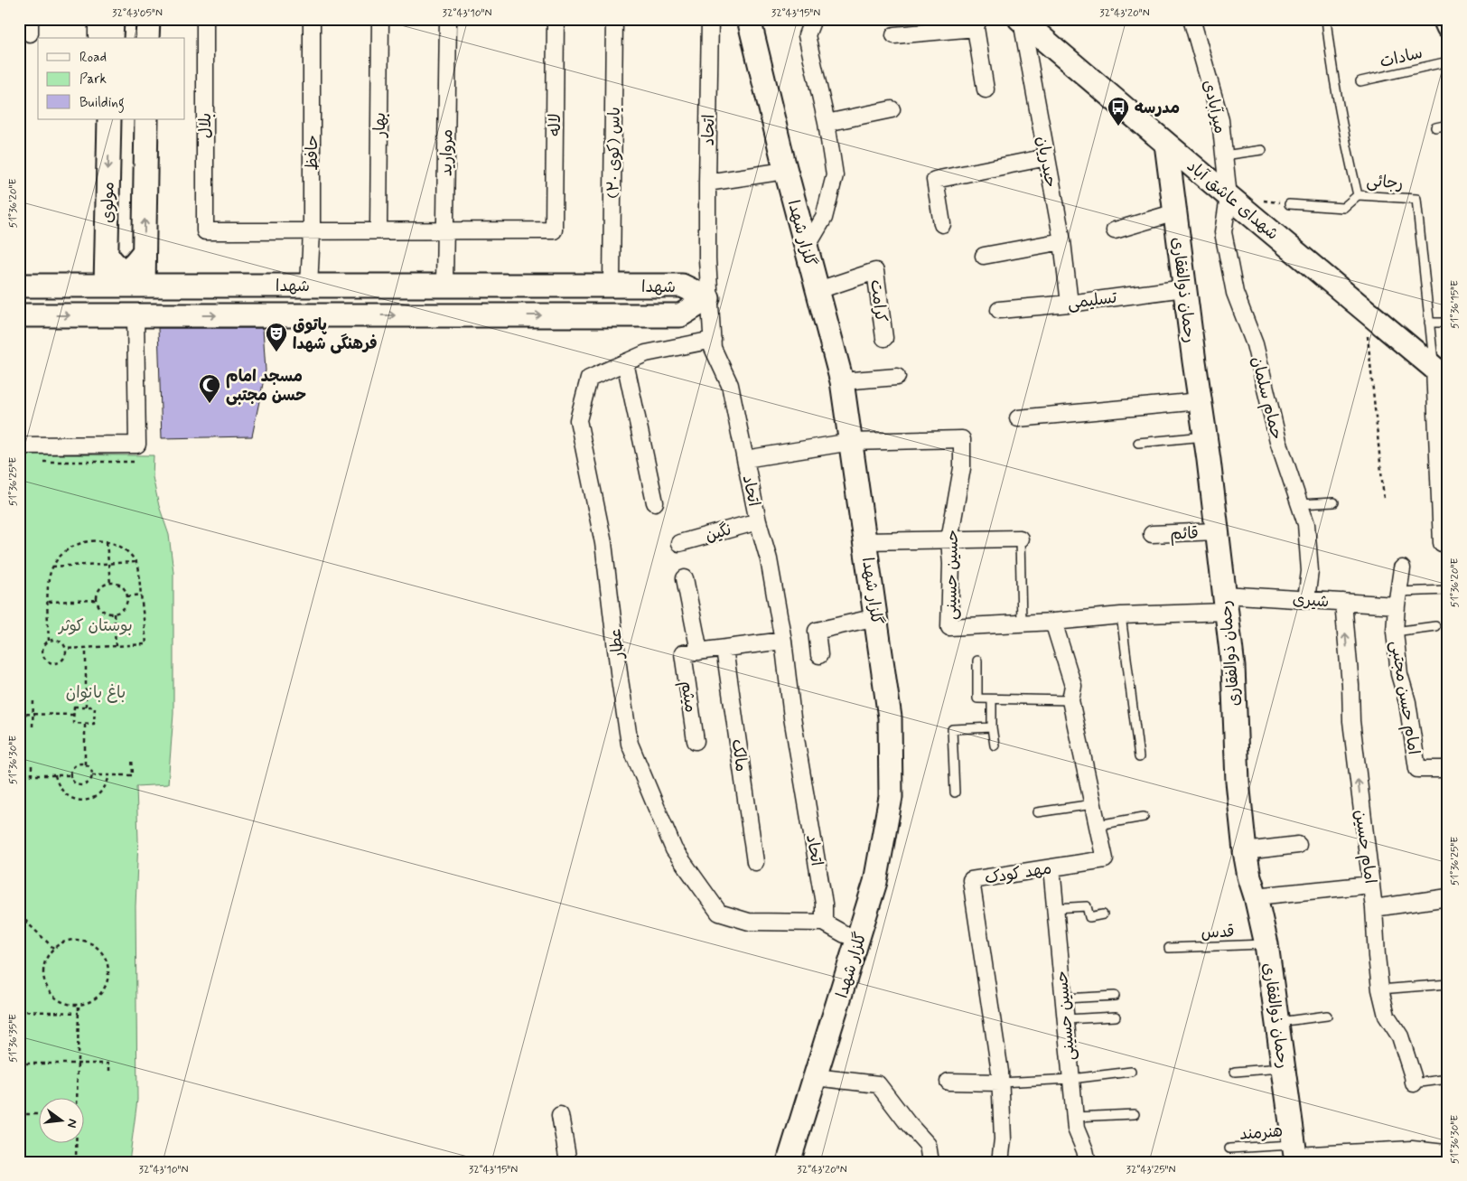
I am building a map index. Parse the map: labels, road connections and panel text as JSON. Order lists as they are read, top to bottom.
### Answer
{
  "streets": {
    "street": [
      "میرآبادی",
      "بهار",
      "لاله",
      "بلال",
      "اتحاد",
      "حافظ",
      "مروارید",
      "یاس (کوی ۲۰)",
      "حیدریان",
      "شهدای عاشق آباد",
      "مولوی",
      "گلزار شهدا",
      "شهدا",
      "رحمان ذوالفقاری",
      "تسلیمی",
      "کرامت",
      "حمام سلمان",
      "نگین",
      "قائم",
      "حسین حسینی",
      "شیری",
      "عطار",
      "میثم",
      "امام حسن مجتبی",
      "مالک",
      "امام حسین",
      "مهد کودک"
    ],
    "lane": [
      "سادات",
      "رجائی",
      "قدس",
      "هنرمند"
    ]
  },
  "crossings": [
    ["میرآبادی", "شهدای عاشق آباد"],
    ["میرآبادی", "حمام سلمان"],
    ["لاله", "مروارید"],
    ["بلال", "حافظ"],
    ["اتحاد", "شهدا"],
    ["اتحاد", "نگین"],
    ["اتحاد", "عطار"],
    ["حافظ", "شهدا"],
    ["مروارید", "شهدا"],
    ["یاس (کوی ۲۰)", "شهدا"],
    ["حیدریان", "شهدای عاشق آباد"],
    ["حیدریان", "تسلیمی"],
    ["رجائی", "شهدای عاشق آباد"],
    ["شهدای عاشق آباد", "رحمان ذوالفقاری"],
    ["شهدای عاشق آباد", "حمام سلمان"],
    ["مولوی", "شهدا"],
    ["گلزار شهدا", "کرامت"],
    ["گلزار شهدا", "حسین حسینی"],
    ["رحمان ذوالفقاری", "تسلیمی"],
    ["رحمان ذوالفقاری", "قائم"],
    ["رحمان ذوالفقاری", "حسین حسینی"],
    ["رحمان ذوالفقاری", "شیری"],
    ["رحمان ذوالفقاری", "قدس"],
    ["رحمان ذوالفقاری", "هنرمند"],
    ["حمام سلمان", "شیری"],
    ["حسین حسینی", "شیری"],
    ["حسین حسینی", "مهد کودک"],
    ["شیری", "امام حسن مجتبی"],
    ["شیری", "امام حسین"]
  ],
  "one_way": ["امام حسین"],
  "parks": ["بوستان کوثر", "باغ بانوان"],
  "places": {
    "bus stop": ["مدرسه"],
    "theatre": ["پاتوق فرهنگی شهدا"],
    "mosque": ["مسجد امام حسن مجتبی"]
  },
  "legend": ["Road", "Park", "Building"],
  "north": "right",
  "coordinates": [
    "32°43'05\"N",
    "32°43'10\"N",
    "32°43'15\"N",
    "32°43'20\"N",
    "51°36'20\"E",
    "51°36'15\"E",
    "51°36'25\"E",
    "51°36'30\"E",
    "51°36'35\"E",
    "32°43'25\"N"
  ]
}
